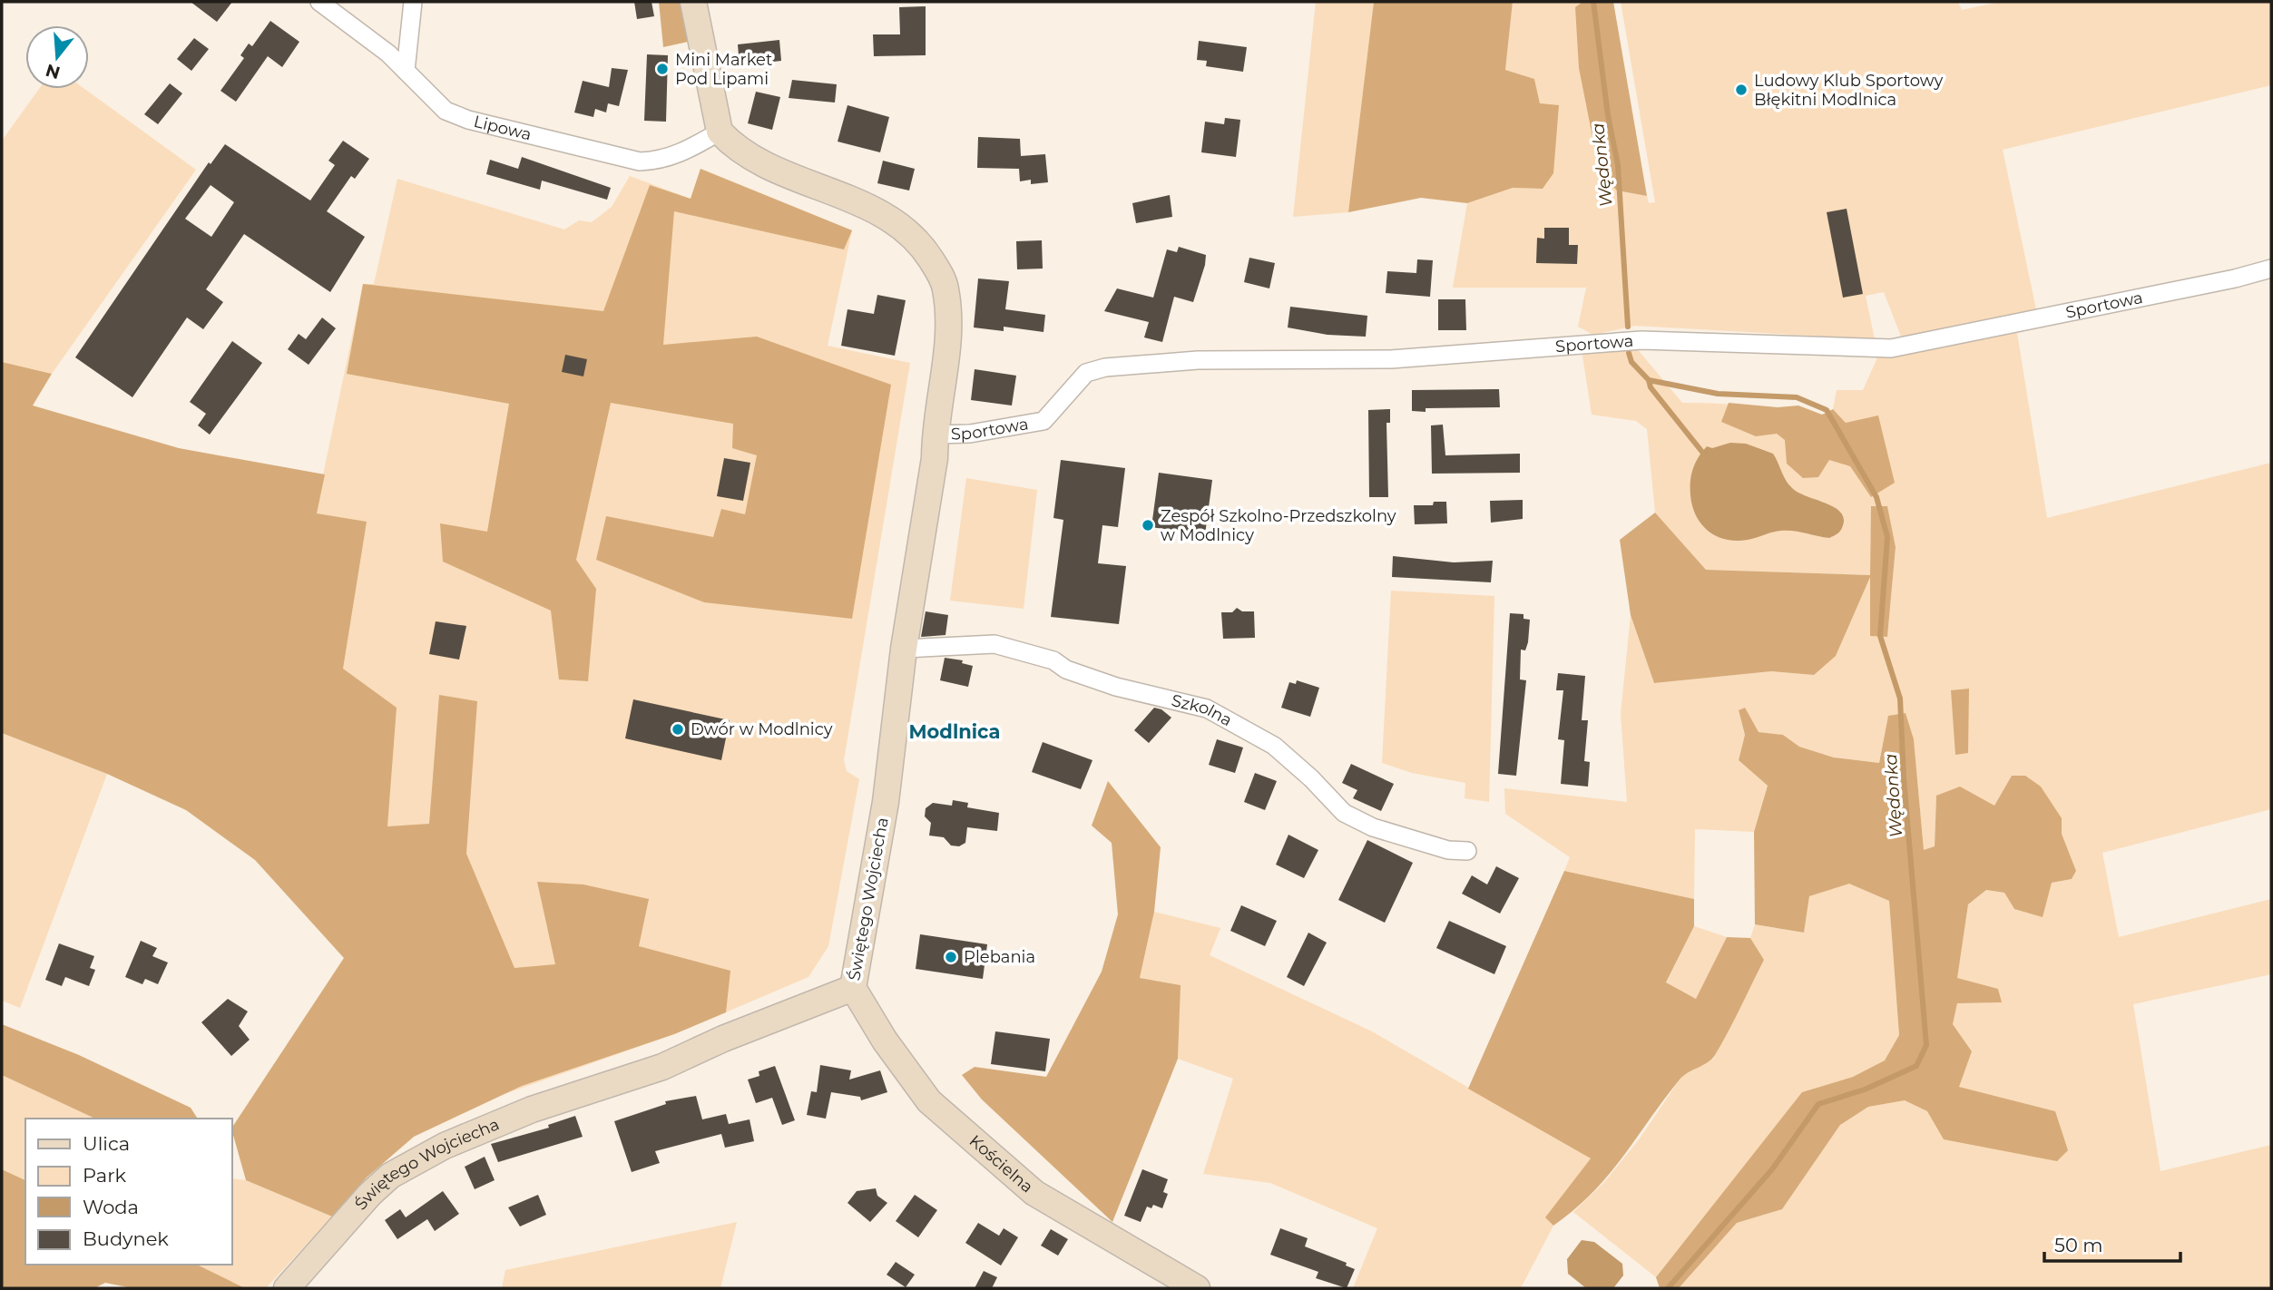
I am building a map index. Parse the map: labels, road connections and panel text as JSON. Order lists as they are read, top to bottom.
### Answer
{
  "streets": {
    "street": [
      "Lipowa",
      "Sportowa",
      "Szkolna",
      "Świętego Wojciecha",
      "Kościelna"
    ]
  },
  "crossings": [
    ["Lipowa", "Świętego Wojciecha"],
    ["Sportowa", "Świętego Wojciecha"],
    ["Szkolna", "Świętego Wojciecha"],
    ["Świętego Wojciecha", "Kościelna"]
  ],
  "districts": ["Modlnica"],
  "water": ["Wędonka"],
  "places": [
    "Mini Market Pod Lipami",
    "Ludowy Klub Sportowy Błękitni Modlnica",
    "Zespół Szkolno-Przedszkolny w Modlnicy",
    "Dwór w Modlnicy",
    "Plebania"
  ],
  "legend": [
    "Ulica",
    "Park",
    "Woda",
    "Budynek"
  ],
  "scale_bar": "50 m",
  "north": "bottom"
}
